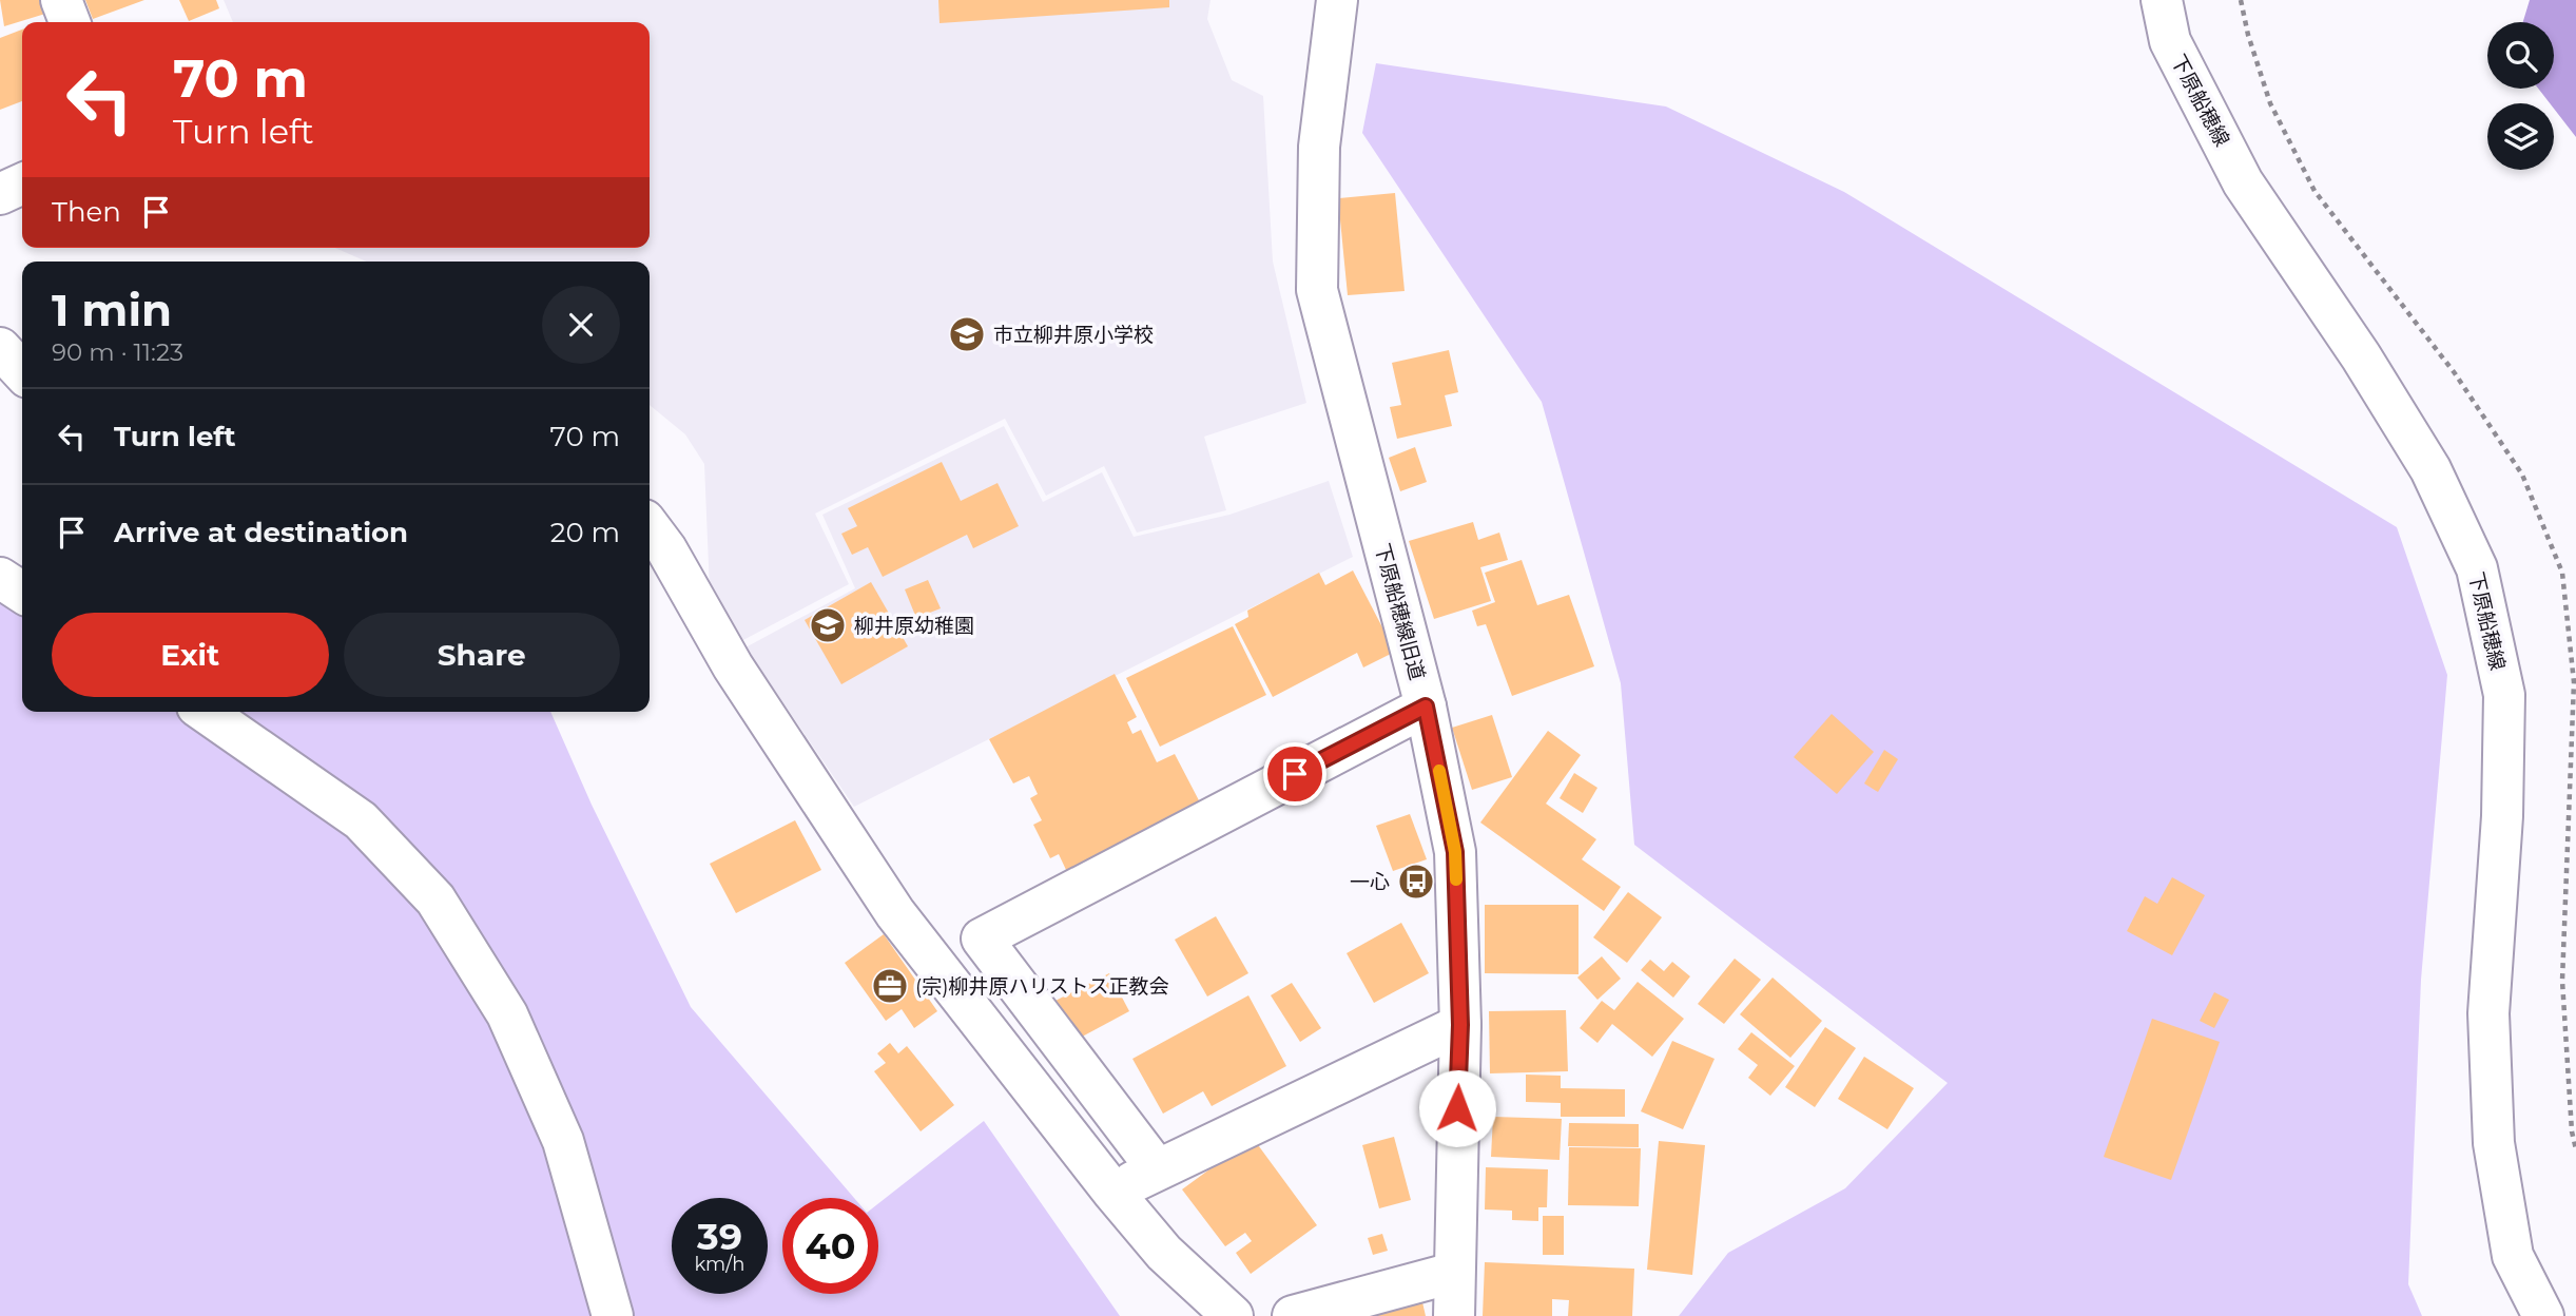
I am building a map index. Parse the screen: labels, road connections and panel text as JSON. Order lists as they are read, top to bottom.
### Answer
{
  "streets": {
    "street": ["下原船穂線", "下原船穂線旧道"]
  },
  "places": {
    "school or university": ["市立柳井原小学校", "柳井原幼稚園"],
    "bus stop": ["一心"],
    "office": ["(宗)柳井原ハリストス正教会"]
  },
  "page": {
    "turn": ["70 m", "Turn left"],
    "then": "Then",
    "heading": ["1 min", "90 m · 11:23"],
    "list": [
      {
        "name": "Turn left",
        "value": "70 m"
      },
      {
        "name": "Arrive at destination",
        "value": "20 m"
      }
    ],
    "buttons": ["Exit", "Share"],
    "speed": "39 km/h",
    "limit": "40"
  }
}
